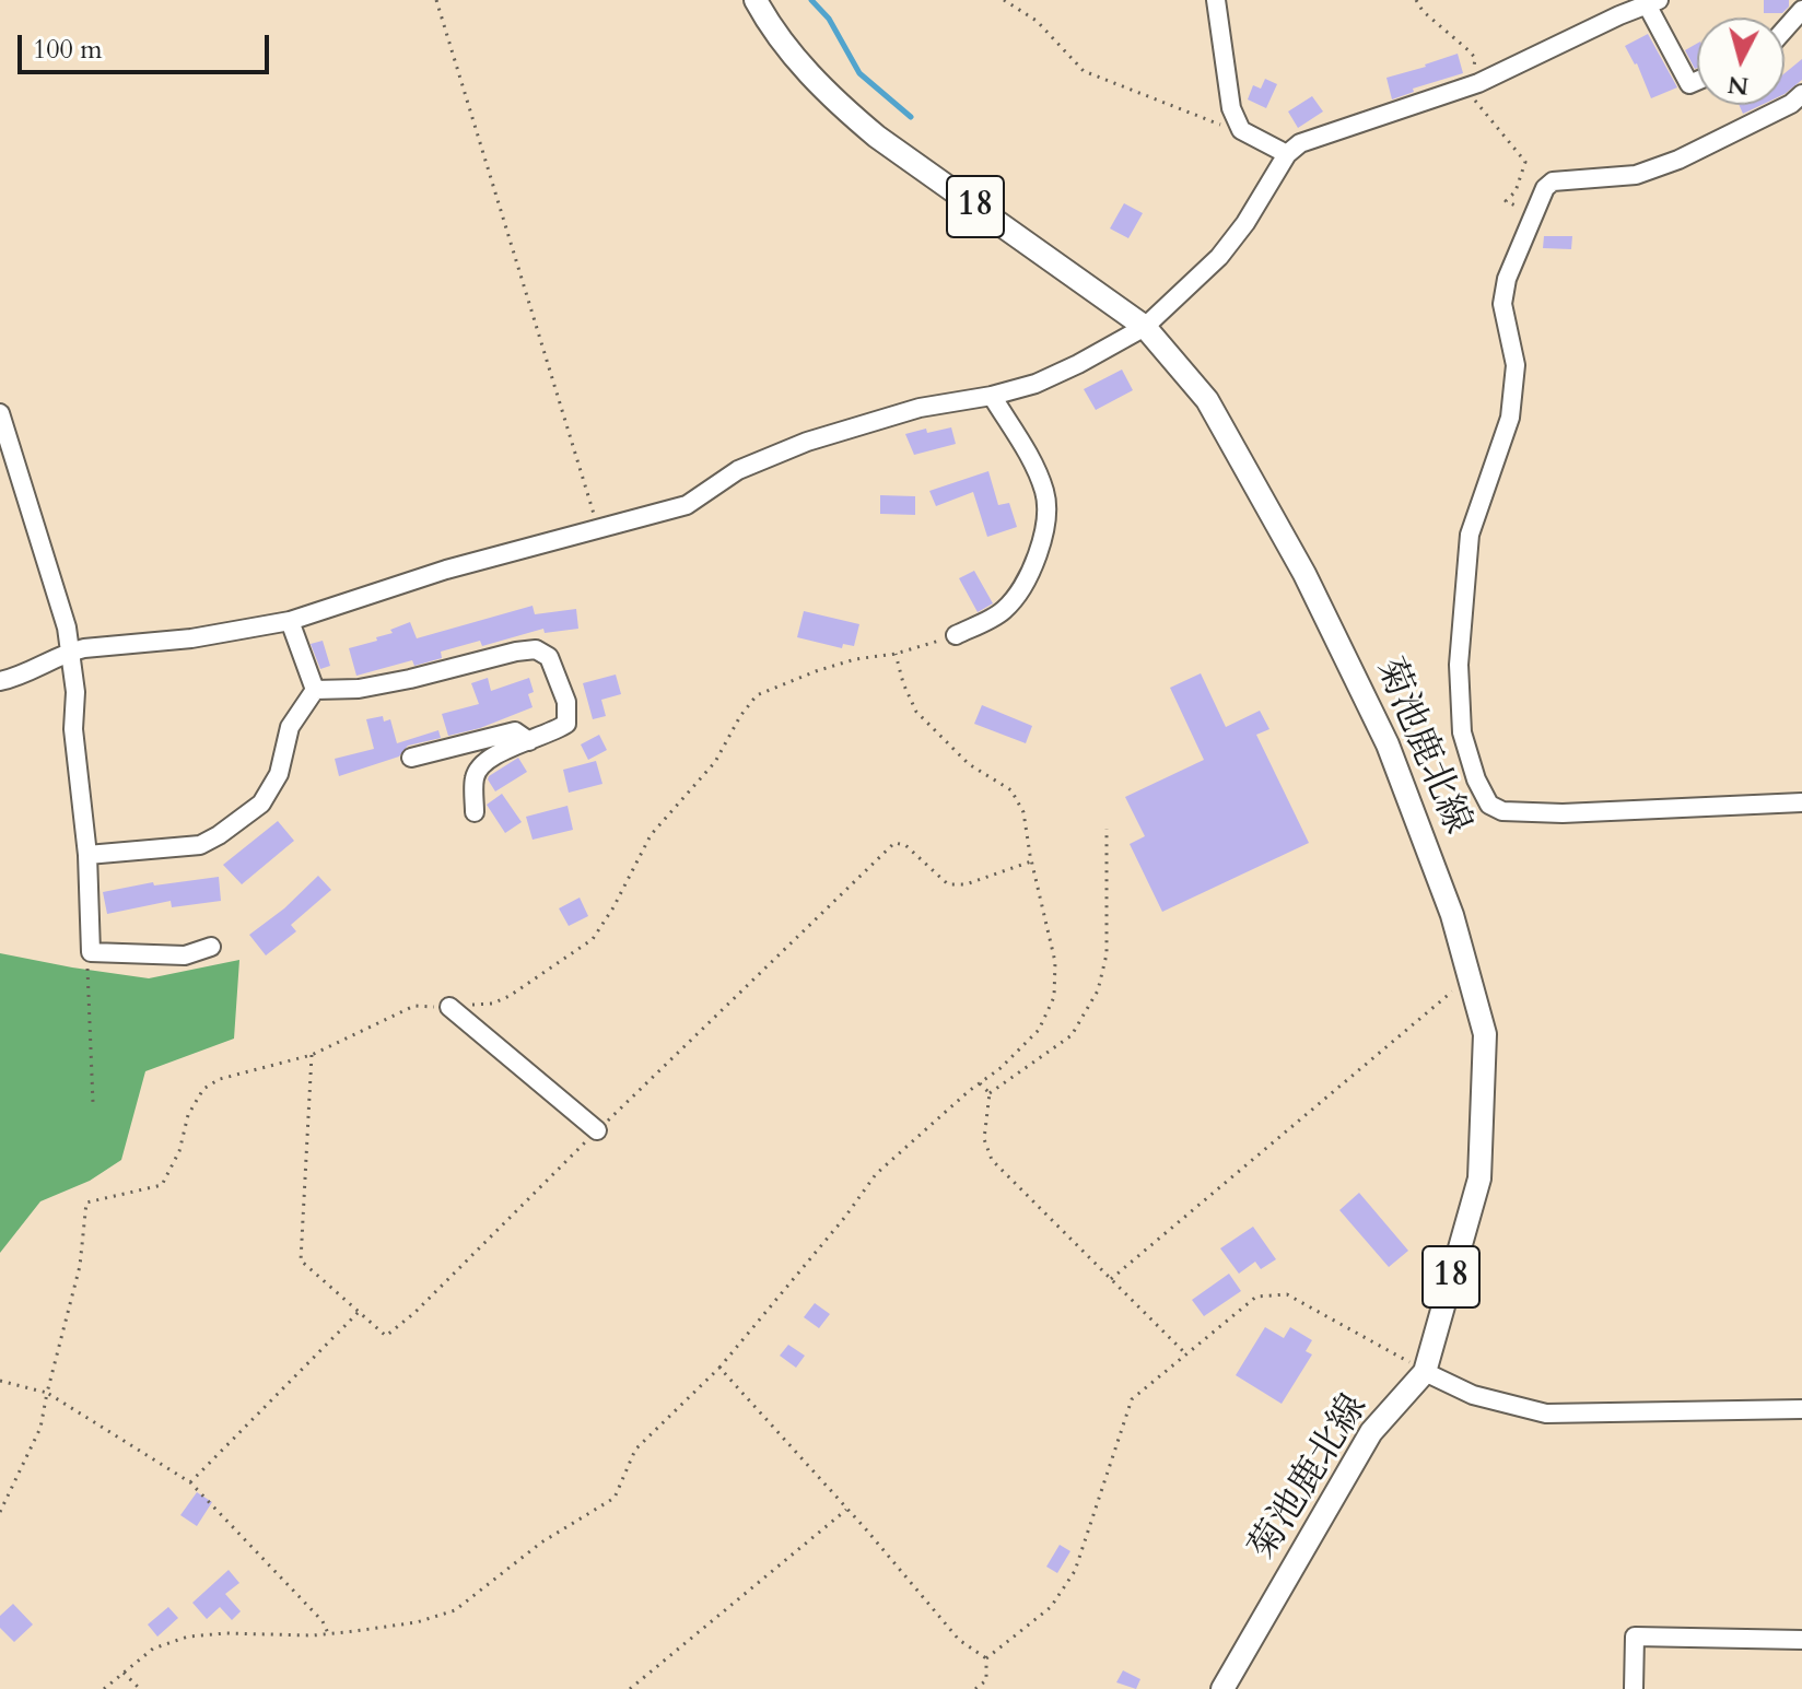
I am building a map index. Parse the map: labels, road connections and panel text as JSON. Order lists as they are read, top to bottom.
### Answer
{
  "streets": {
    "main road": ["18", "菊池鹿北線"]
  },
  "scale_bar": "100 m",
  "north": "bottom"
}
